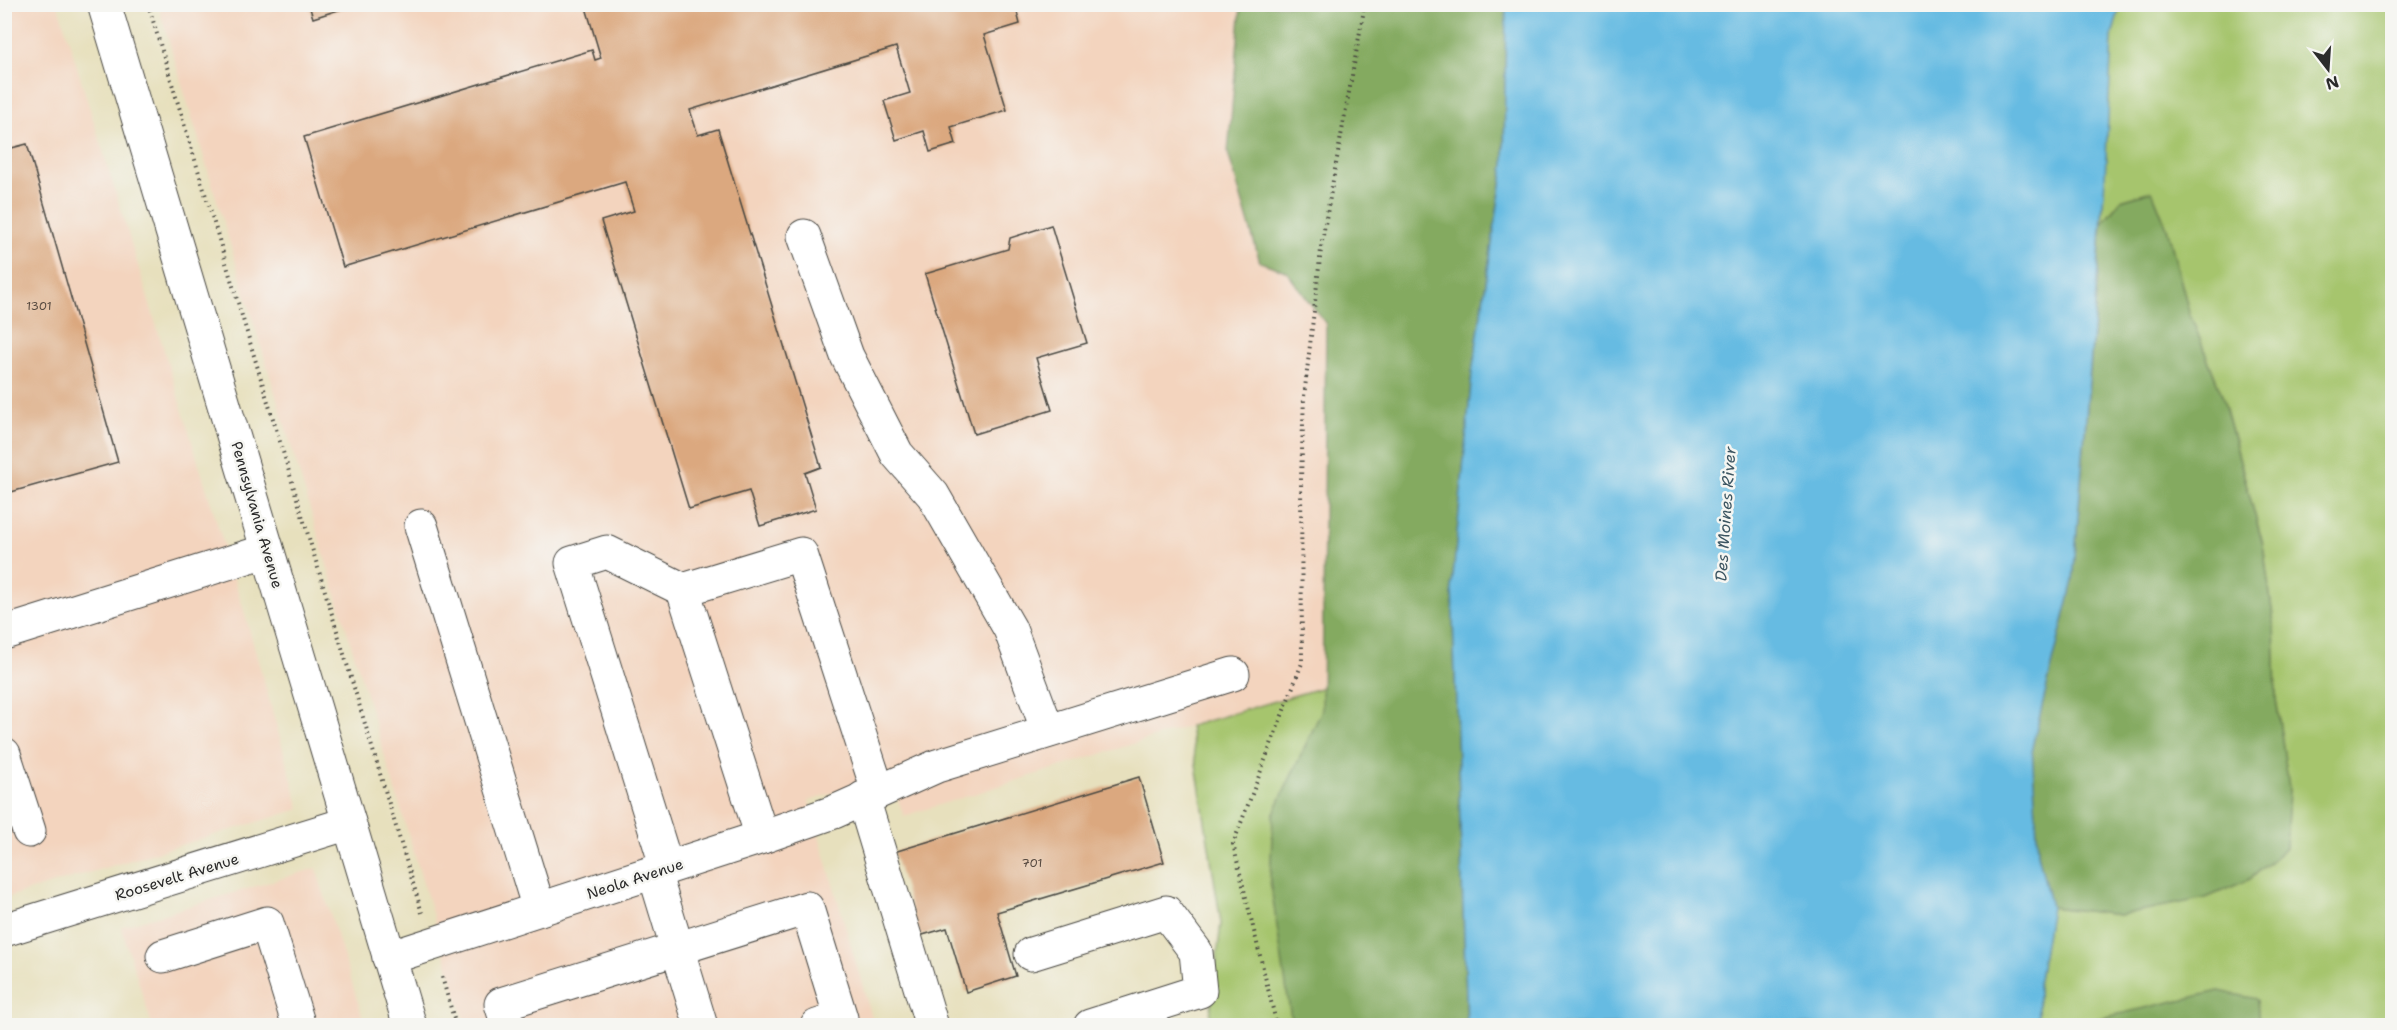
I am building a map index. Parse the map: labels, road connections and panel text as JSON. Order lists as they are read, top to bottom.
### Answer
{
  "streets": {
    "street": ["Pennsylvania Avenue", "Roosevelt Avenue", "Neola Avenue"]
  },
  "crossings": [
    ["Pennsylvania Avenue", "Roosevelt Avenue"],
    ["Pennsylvania Avenue", "Neola Avenue"]
  ],
  "water": ["Des Moines River"],
  "house_numbers": ["1301", "701"],
  "north": "bottom"
}
